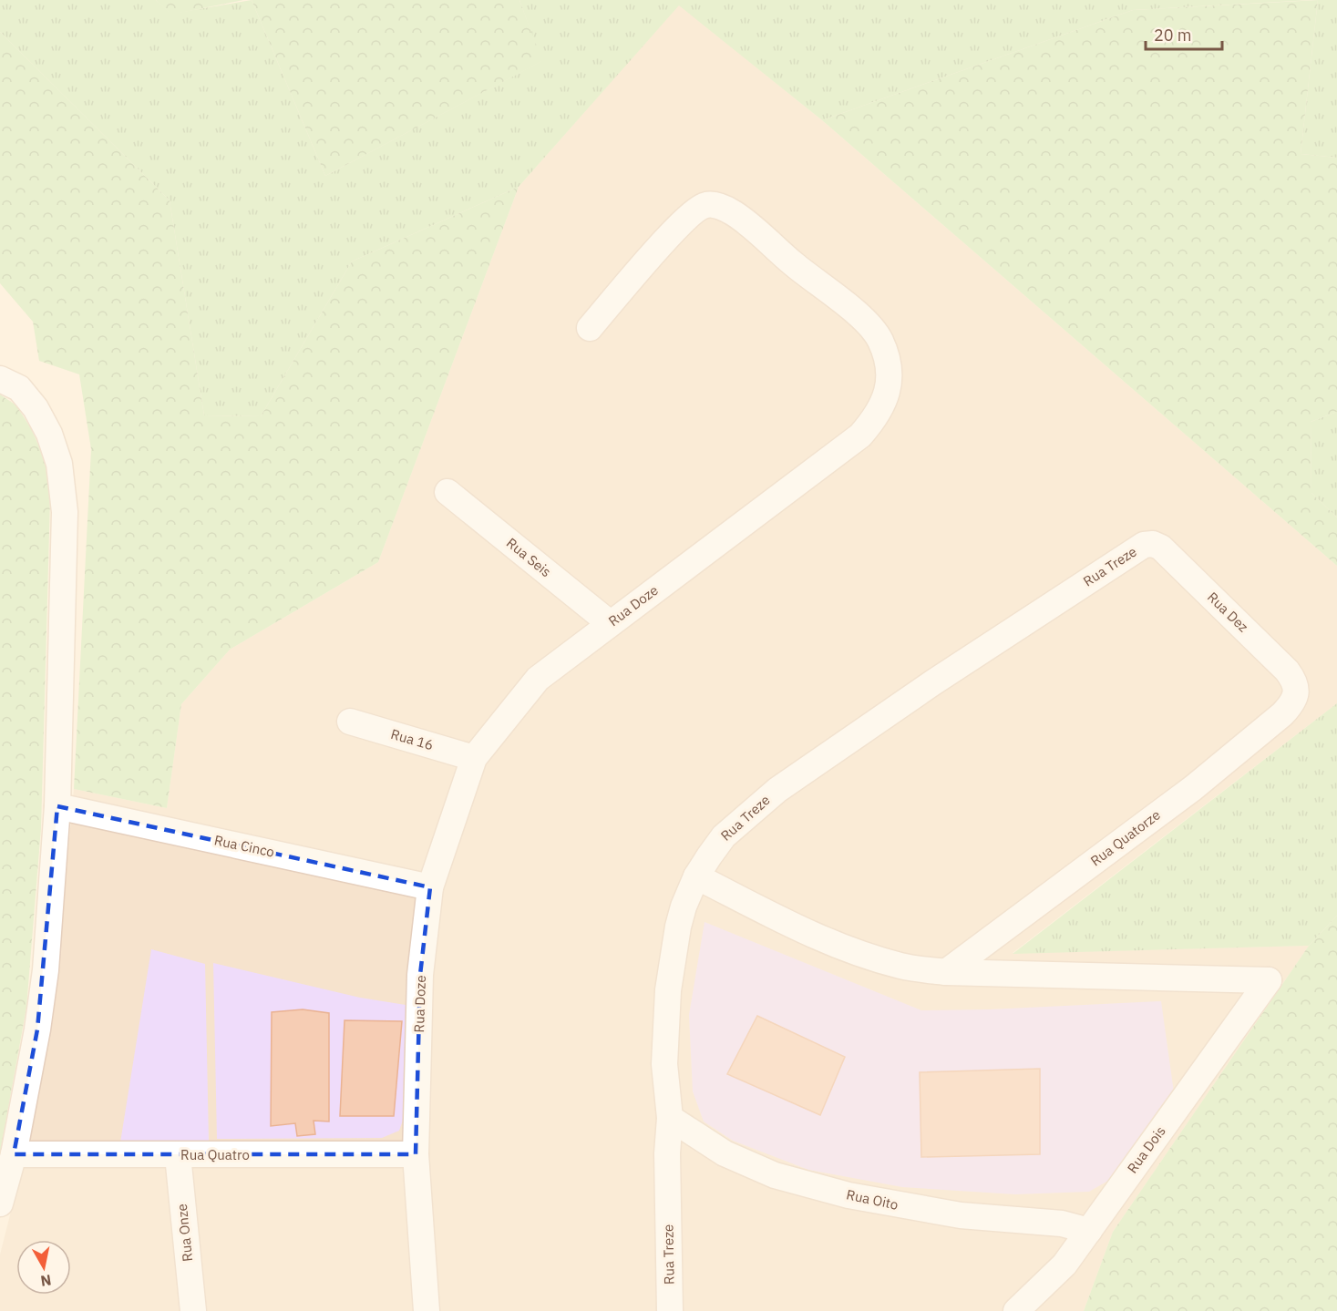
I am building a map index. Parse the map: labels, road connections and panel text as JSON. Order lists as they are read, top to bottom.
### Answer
{
  "streets": {
    "street": [
      "Rua Seis",
      "Rua Treze",
      "Rua Doze",
      "Rua Dez",
      "Rua 16",
      "Rua Quatorze",
      "Rua Cinco",
      "Rua Dois",
      "Rua Quatro",
      "Rua Oito",
      "Rua Onze"
    ]
  },
  "crossings": [
    ["Rua Seis", "Rua Doze"],
    ["Rua Treze", "Rua Dez"],
    ["Rua Treze", "Rua Oito"],
    ["Rua Doze", "Rua 16"],
    ["Rua Doze", "Rua Cinco"],
    ["Rua Doze", "Rua Quatro"],
    ["Rua Dez", "Rua Quatorze"],
    ["Rua Quatorze", "Rua Dois"],
    ["Rua Dois", "Rua Oito"],
    ["Rua Quatro", "Rua Onze"]
  ],
  "scale_bar": "20 m",
  "north": "bottom"
}
